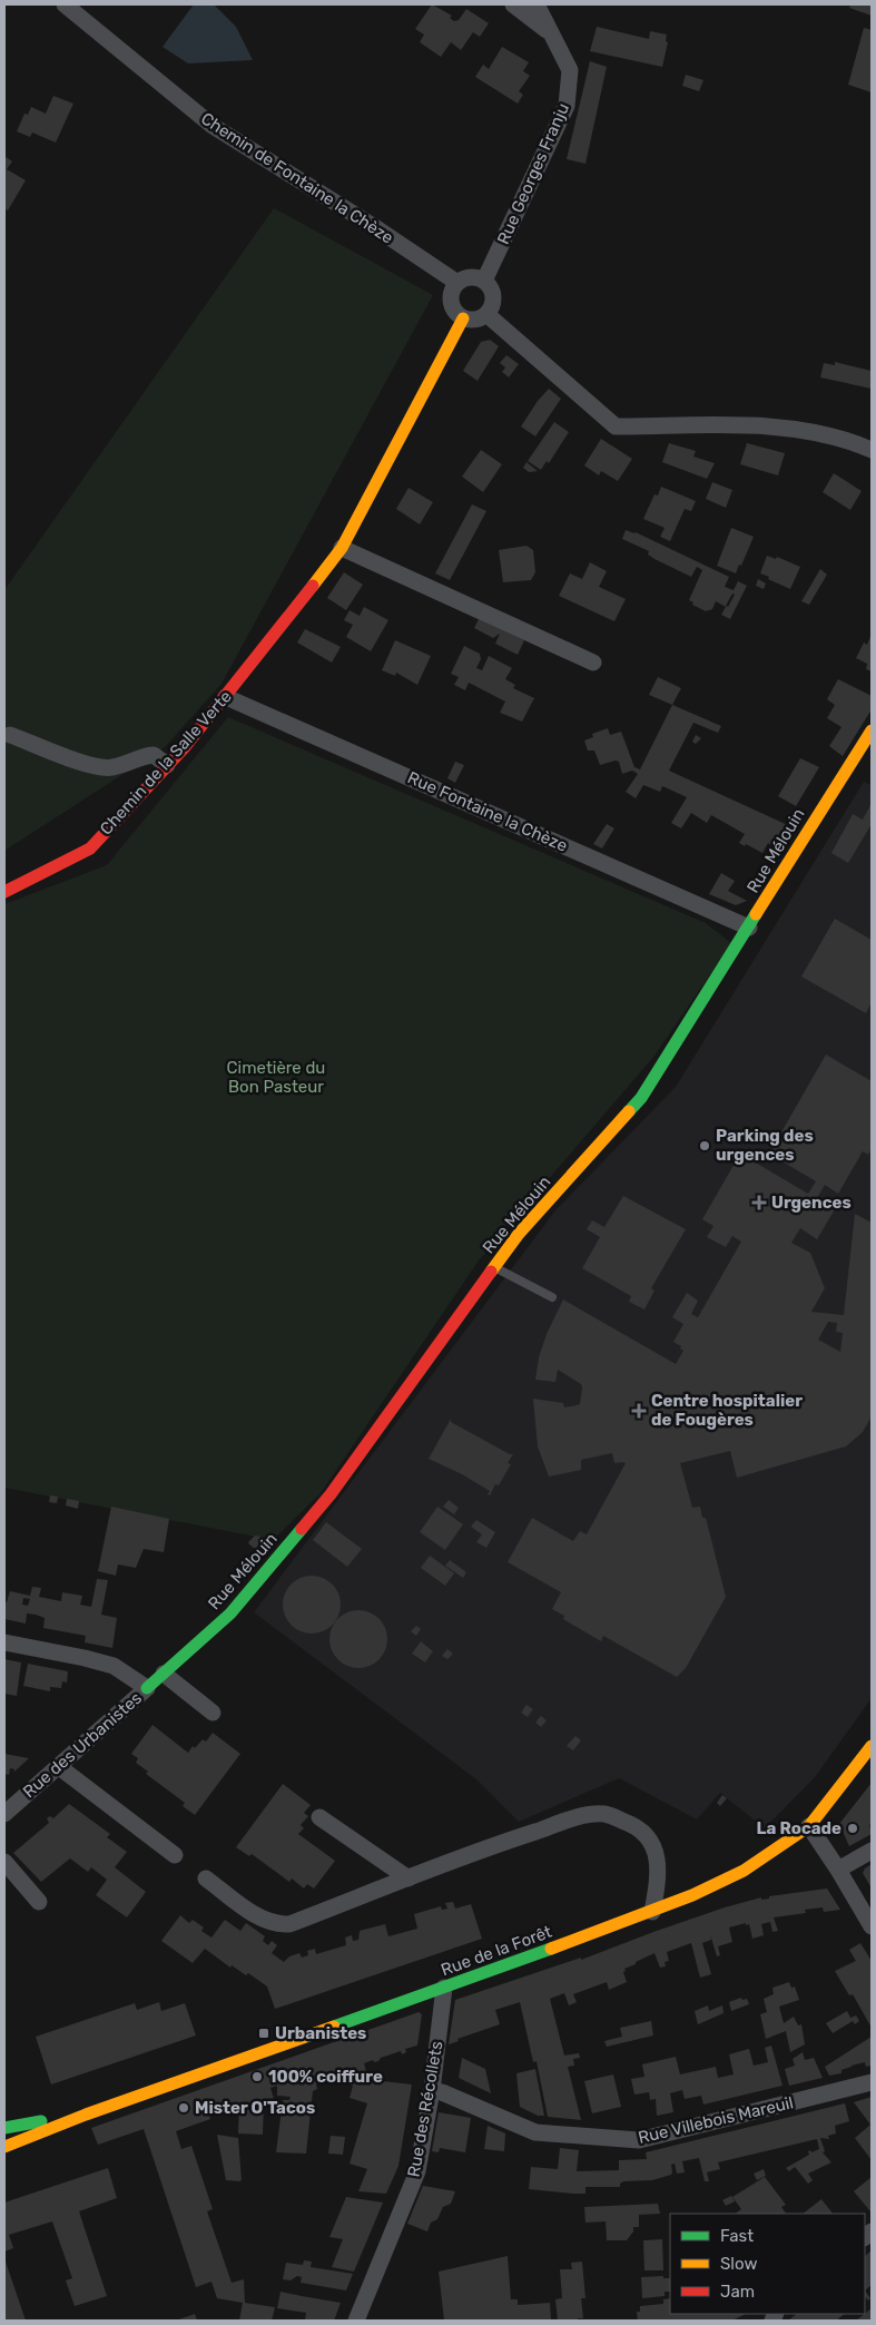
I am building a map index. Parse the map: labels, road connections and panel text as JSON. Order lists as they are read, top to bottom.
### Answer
{
  "streets": {
    "street": [
      "Rue Georges Franju",
      "Chemin de Fontaine la Chèze",
      "Chemin de la Salle Verte",
      "Rue Fontaine la Chèze",
      "Rue Mélouin",
      "Rue des Urbanistes",
      "Rue de la Forêt",
      "Rue des Récollets",
      "Rue Villebois Mareuil"
    ]
  },
  "crossings": [
    ["Rue Georges Franju", "Chemin de Fontaine la Chèze"],
    ["Rue Georges Franju", "Chemin de la Salle Verte"],
    ["Chemin de Fontaine la Chèze", "Chemin de la Salle Verte"],
    ["Chemin de la Salle Verte", "Rue Fontaine la Chèze"],
    ["Rue Fontaine la Chèze", "Rue Mélouin"],
    ["Rue Mélouin", "Rue des Urbanistes"],
    ["Rue de la Forêt", "Rue des Récollets"],
    ["Rue des Récollets", "Rue Villebois Mareuil"]
  ],
  "parks": ["Cimetière du Bon Pasteur"],
  "places": {
    "other": [
      "Parking des urgences",
      "La Rocade",
      "100% coiffure",
      "Mister O'Tacos"
    ],
    "health": ["Urgences", "Centre hospitalier de Fougères"],
    "transit": ["Urbanistes"]
  },
  "legend": ["Fast", "Slow", "Jam"]
}
